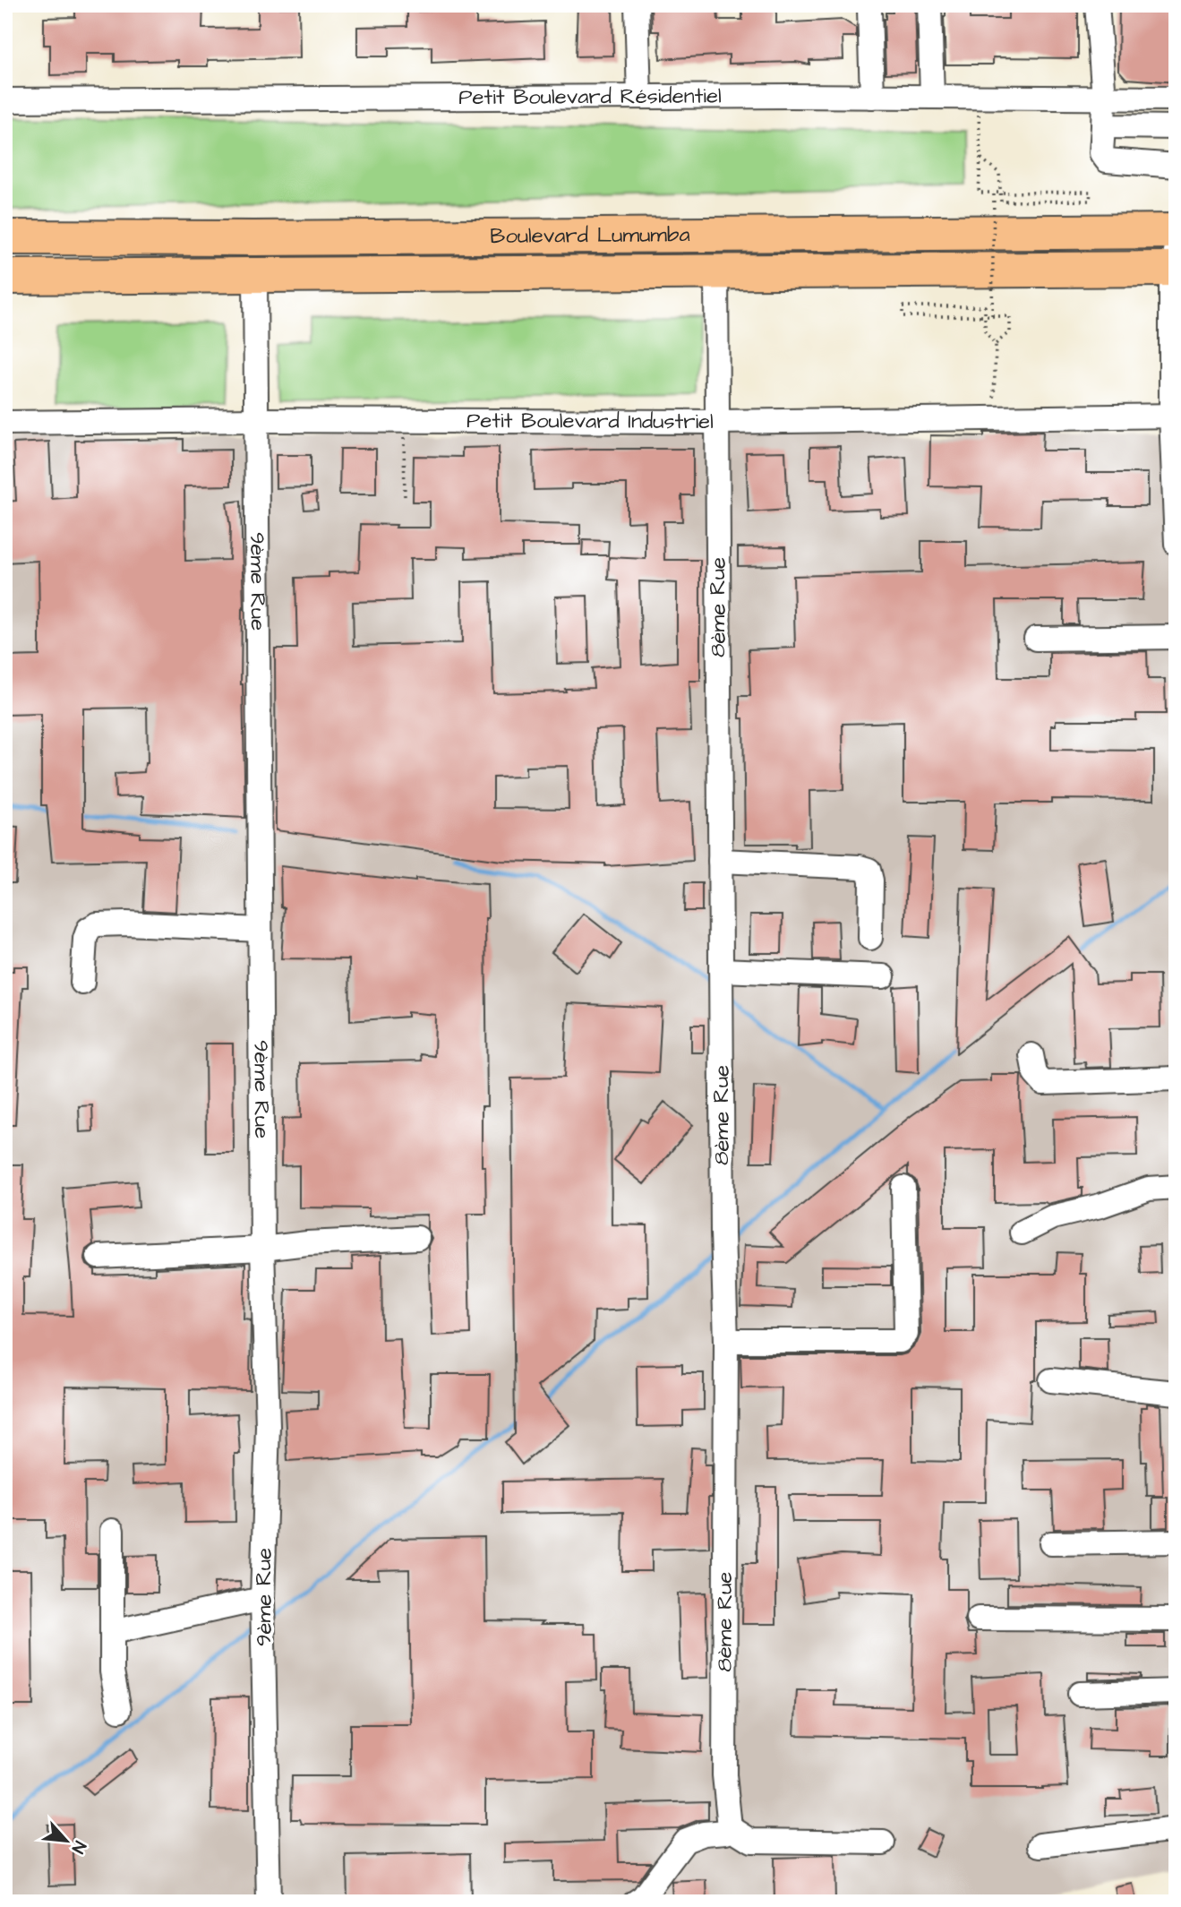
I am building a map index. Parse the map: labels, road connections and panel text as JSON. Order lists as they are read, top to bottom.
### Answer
{
  "streets": {
    "highway": ["Boulevard Lumumba"],
    "street": [
      "Petit Boulevard Résidentiel",
      "Petit Boulevard Industriel",
      "9ème Rue",
      "8ème Rue"
    ]
  },
  "crossings": [
    ["Boulevard Lumumba", "9ème Rue"],
    ["Boulevard Lumumba", "8ème Rue"],
    ["Petit Boulevard Industriel", "9ème Rue"],
    ["Petit Boulevard Industriel", "8ème Rue"]
  ],
  "north": "bottom right"
}
